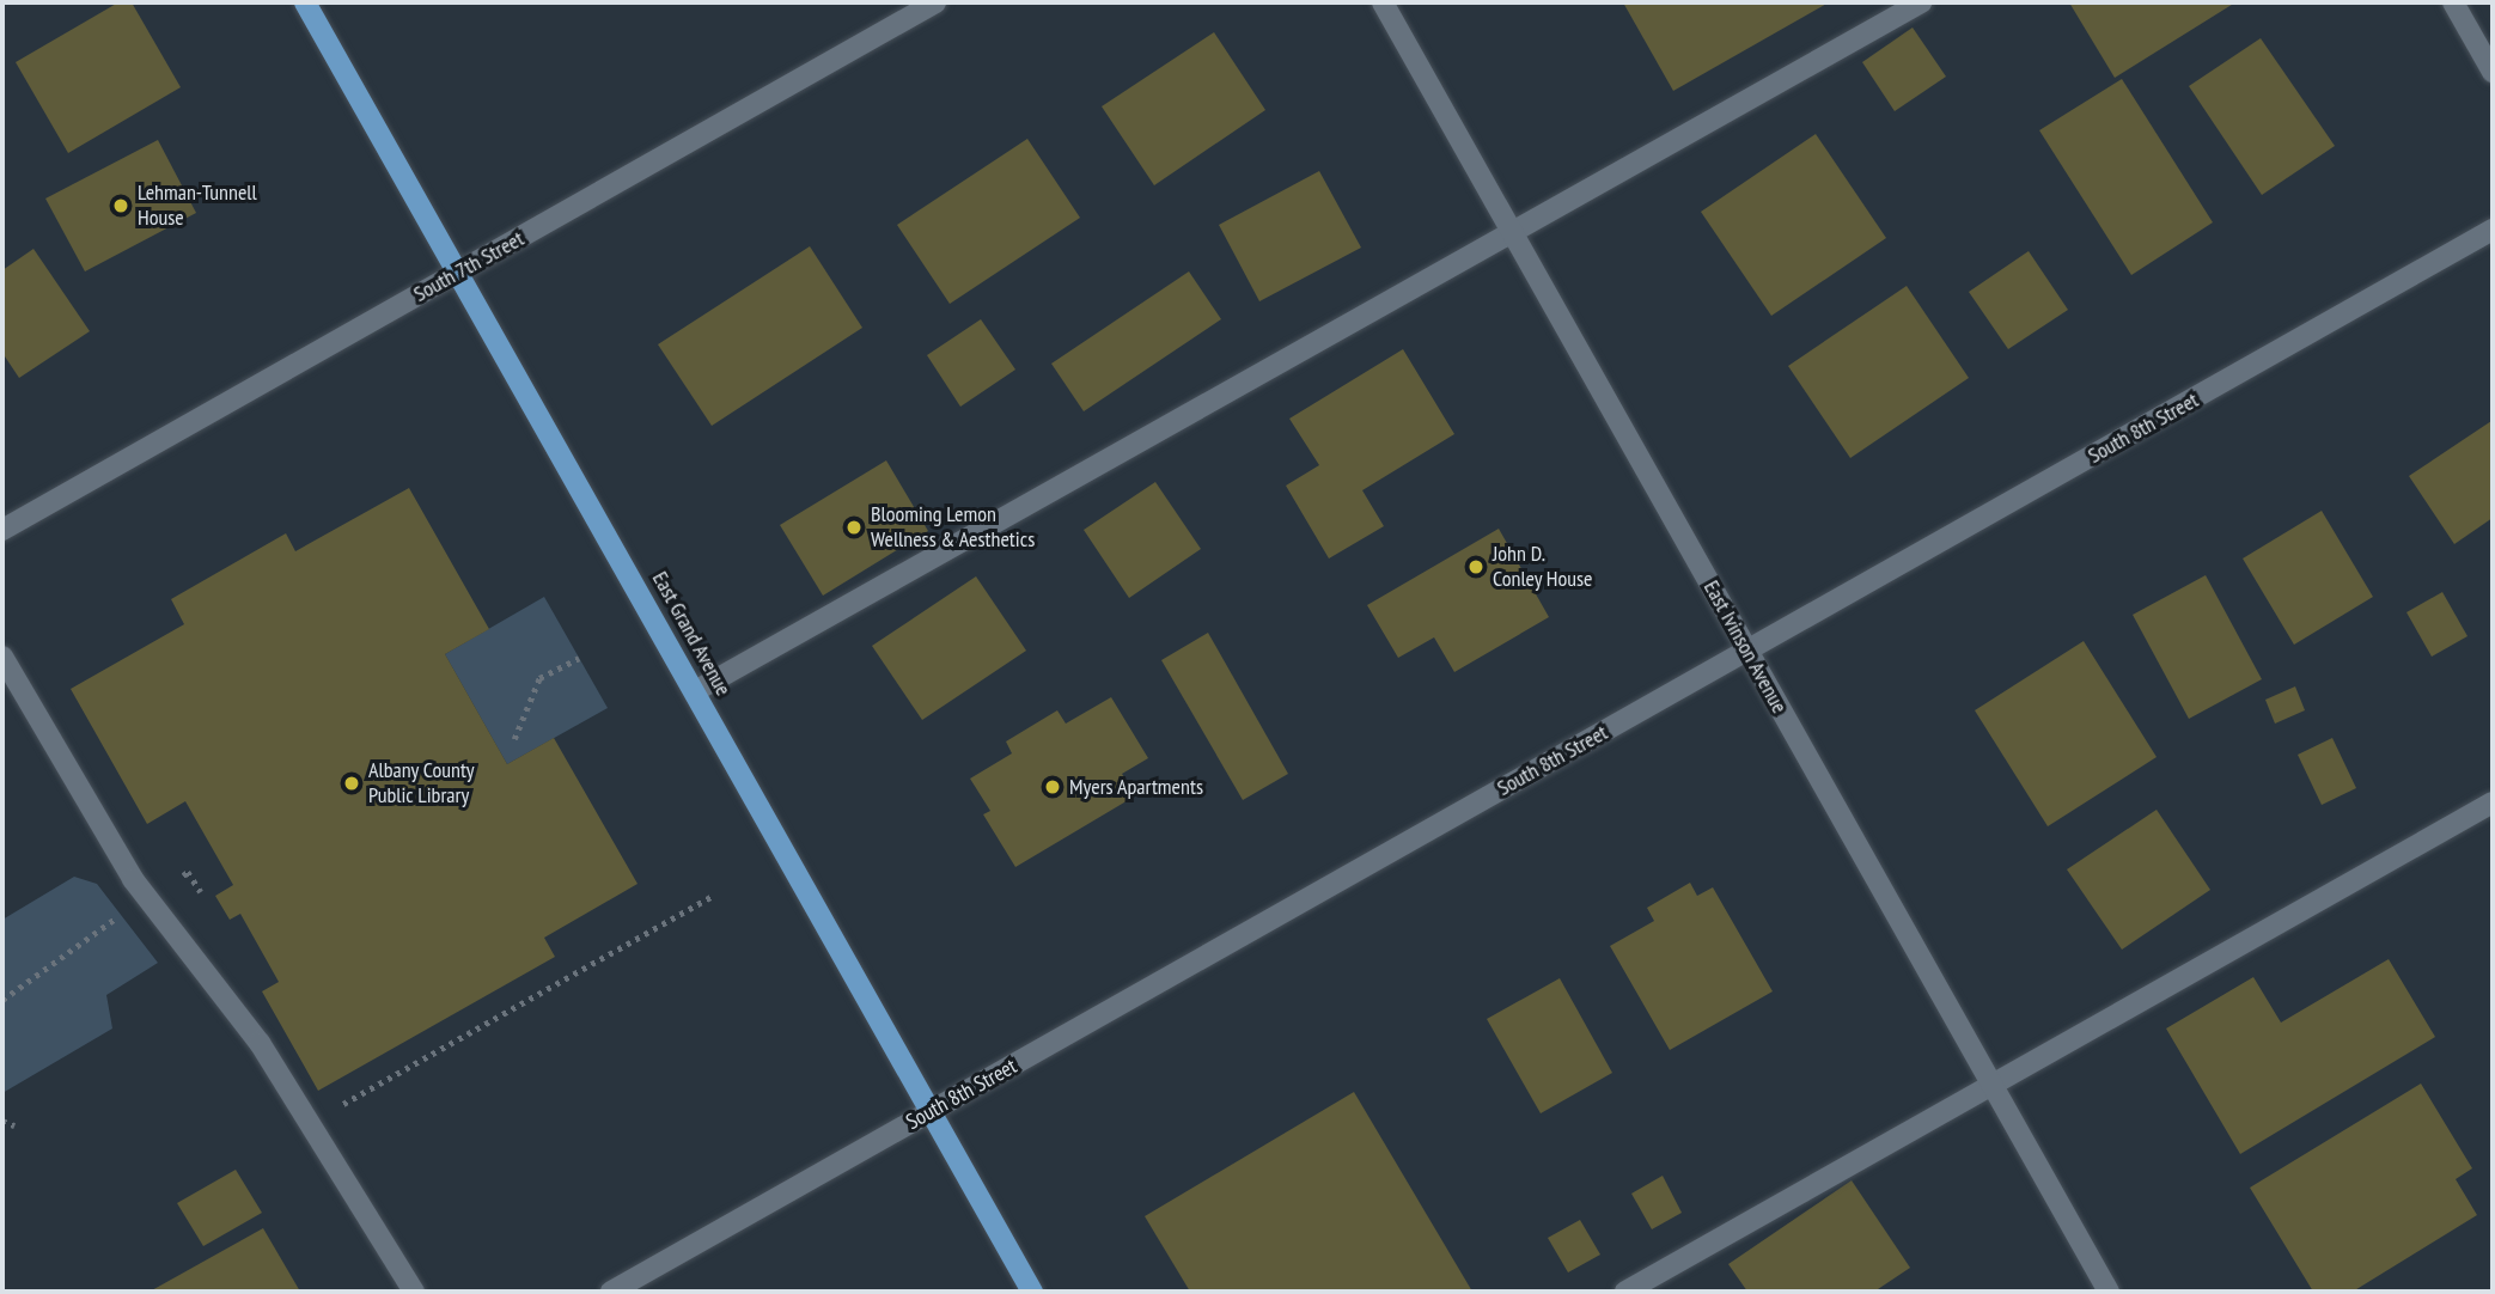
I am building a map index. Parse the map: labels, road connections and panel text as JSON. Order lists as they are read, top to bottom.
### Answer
{
  "streets": {
    "main road": ["East Grand Avenue"],
    "street": ["South 7th Street", "South 8th Street", "East Ivinson Avenue"]
  },
  "crossings": [
    ["South 7th Street", "East Grand Avenue"],
    ["South 8th Street", "East Grand Avenue"],
    ["South 8th Street", "East Ivinson Avenue"]
  ],
  "places": [
    "Lehman-Tunnell House",
    "Blooming Lemon Wellness & Aesthetics",
    "John D. Conley House",
    "Albany County Public Library",
    "Myers Apartments"
  ]
}
